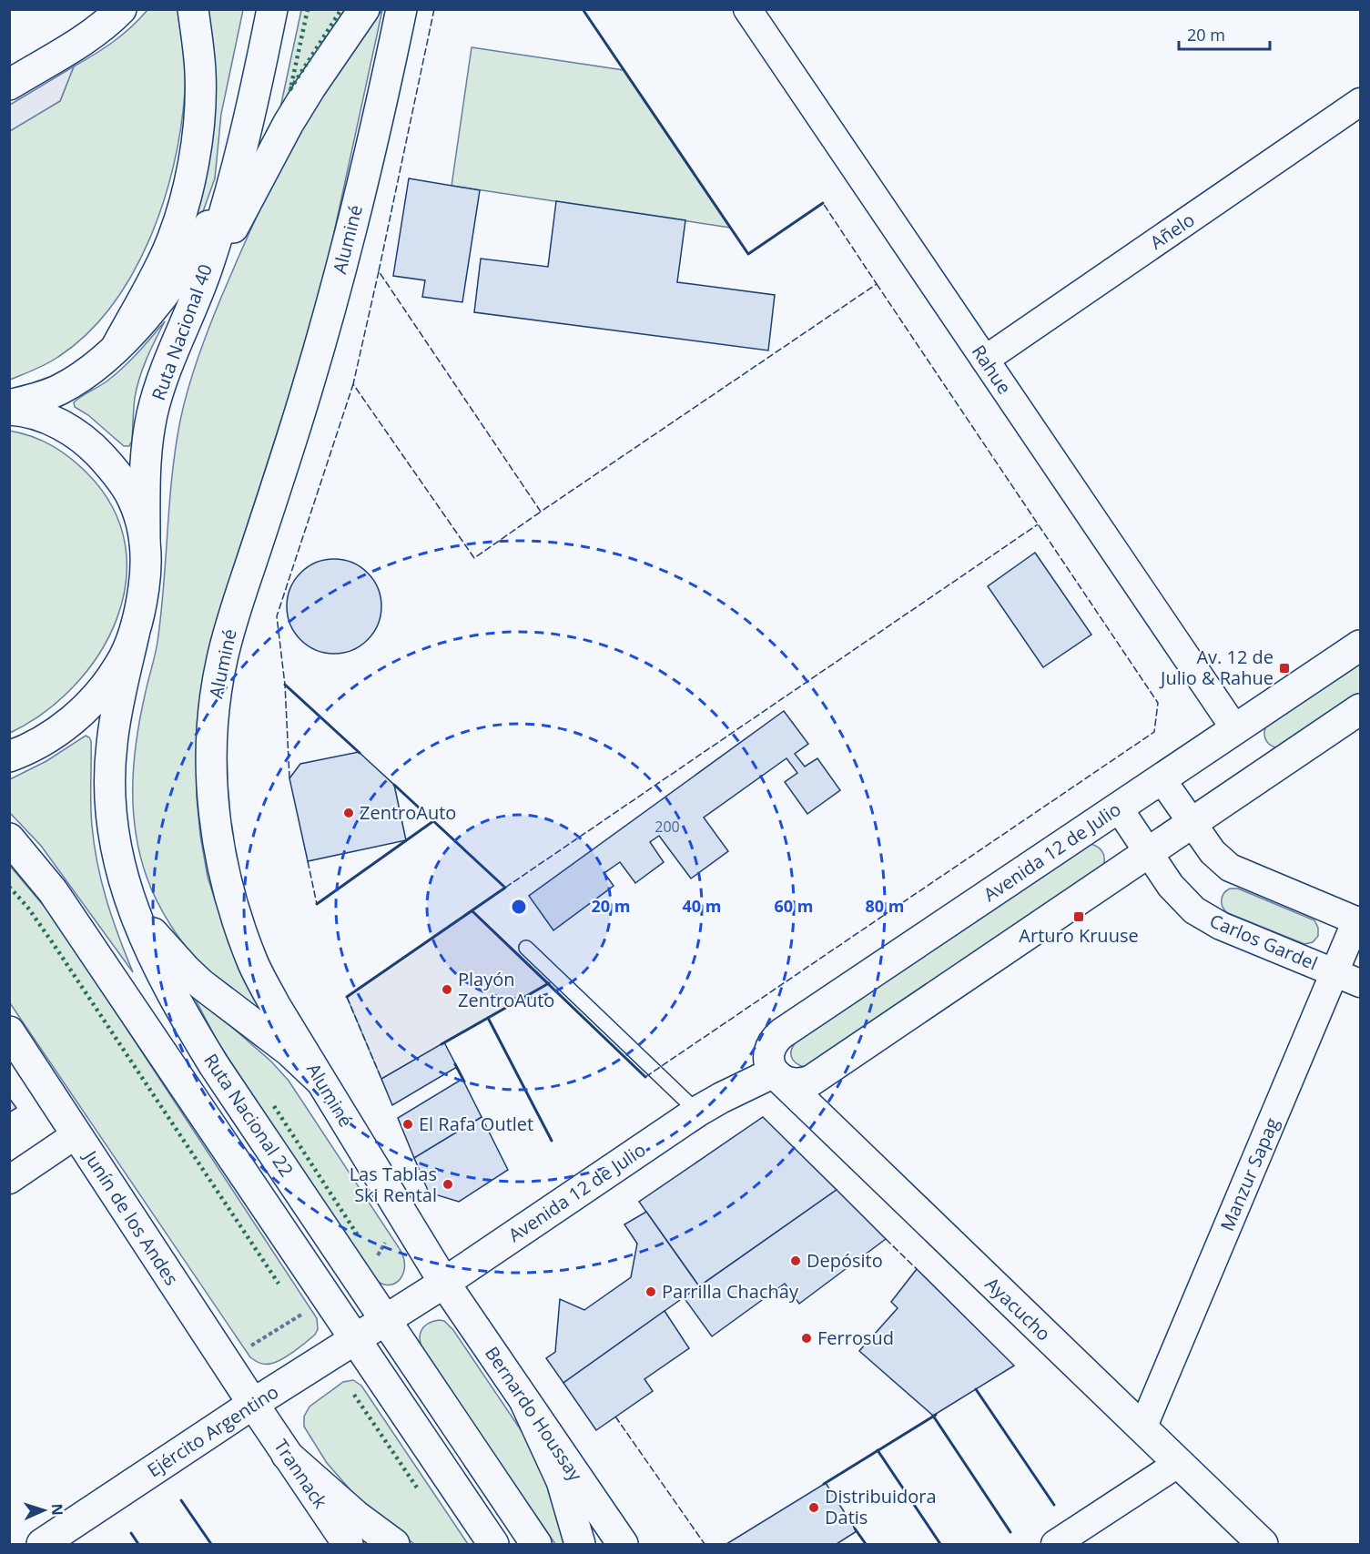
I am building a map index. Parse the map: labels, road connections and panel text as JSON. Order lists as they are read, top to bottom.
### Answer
{
  "streets": {
    "main road": [
      "Aluminé",
      "Ruta Nacional 40",
      "Avenida 12 de Julio",
      "Ruta Nacional 22",
      "Junín de los Andes",
      "Ayacucho",
      "Bernardo Houssay",
      "Ejército Argentino",
      "Trannack"
    ],
    "street": [
      "Añelo",
      "Rahue",
      "Carlos Gardel",
      "Manzur Sapag"
    ]
  },
  "crossings": [
    ["Añelo", "Rahue"],
    ["Aluminé", "Avenida 12 de Julio"],
    ["Aluminé", "Bernardo Houssay"],
    ["Rahue", "Avenida 12 de Julio"],
    ["Avenida 12 de Julio", "Carlos Gardel"],
    ["Avenida 12 de Julio", "Ruta Nacional 22"],
    ["Avenida 12 de Julio", "Ayacucho"],
    ["Avenida 12 de Julio", "Bernardo Houssay"],
    ["Avenida 12 de Julio", "Ejército Argentino"],
    ["Carlos Gardel", "Manzur Sapag"],
    ["Ruta Nacional 22", "Ejército Argentino"],
    ["Manzur Sapag", "Ayacucho"],
    ["Junín de los Andes", "Ejército Argentino"],
    ["Junín de los Andes", "Trannack"],
    ["Ejército Argentino", "Trannack"]
  ],
  "places": {
    "transit": ["Av. 12 de Julio & Rahue", "Arturo Kruuse"],
    "other": [
      "ZentroAuto",
      "Playón ZentroAuto",
      "El Rafa Outlet",
      "Las Tablas Ski Rental",
      "Depósito",
      "Parrilla Chachay",
      "Ferrosud",
      "Distribuidora Datis"
    ]
  },
  "house_numbers": ["200"],
  "scale_bar": "20 m",
  "north": "right",
  "rings": [
    "20 m",
    "40 m",
    "60 m",
    "80 m"
  ]
}
